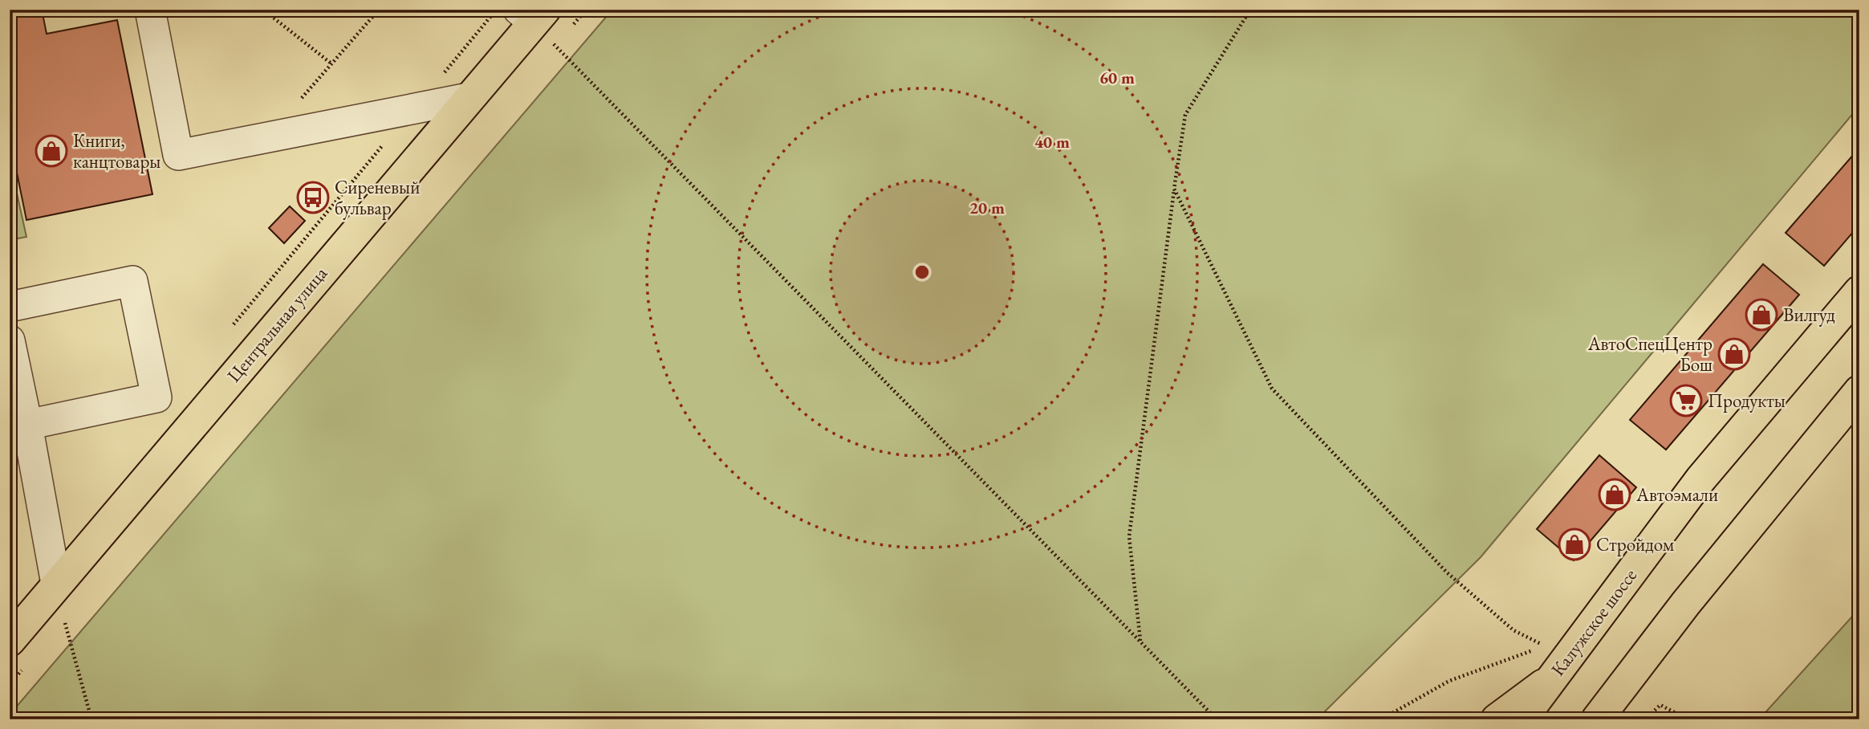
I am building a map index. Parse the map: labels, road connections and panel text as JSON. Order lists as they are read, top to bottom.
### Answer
{
  "streets": {
    "main road": ["Центральная улица", "Калужское шоссе"]
  },
  "places": {
    "shop": [
      "Книги, канцтовары",
      "Вилгуд",
      "АвтоСпецЦентр Бош",
      "Автоэмали",
      "Стройдом"
    ],
    "bus stop": ["Сиреневый бульвар"],
    "supermarket": ["Продукты"]
  },
  "rings": ["60 m", "40 m", "20 m"]
}
